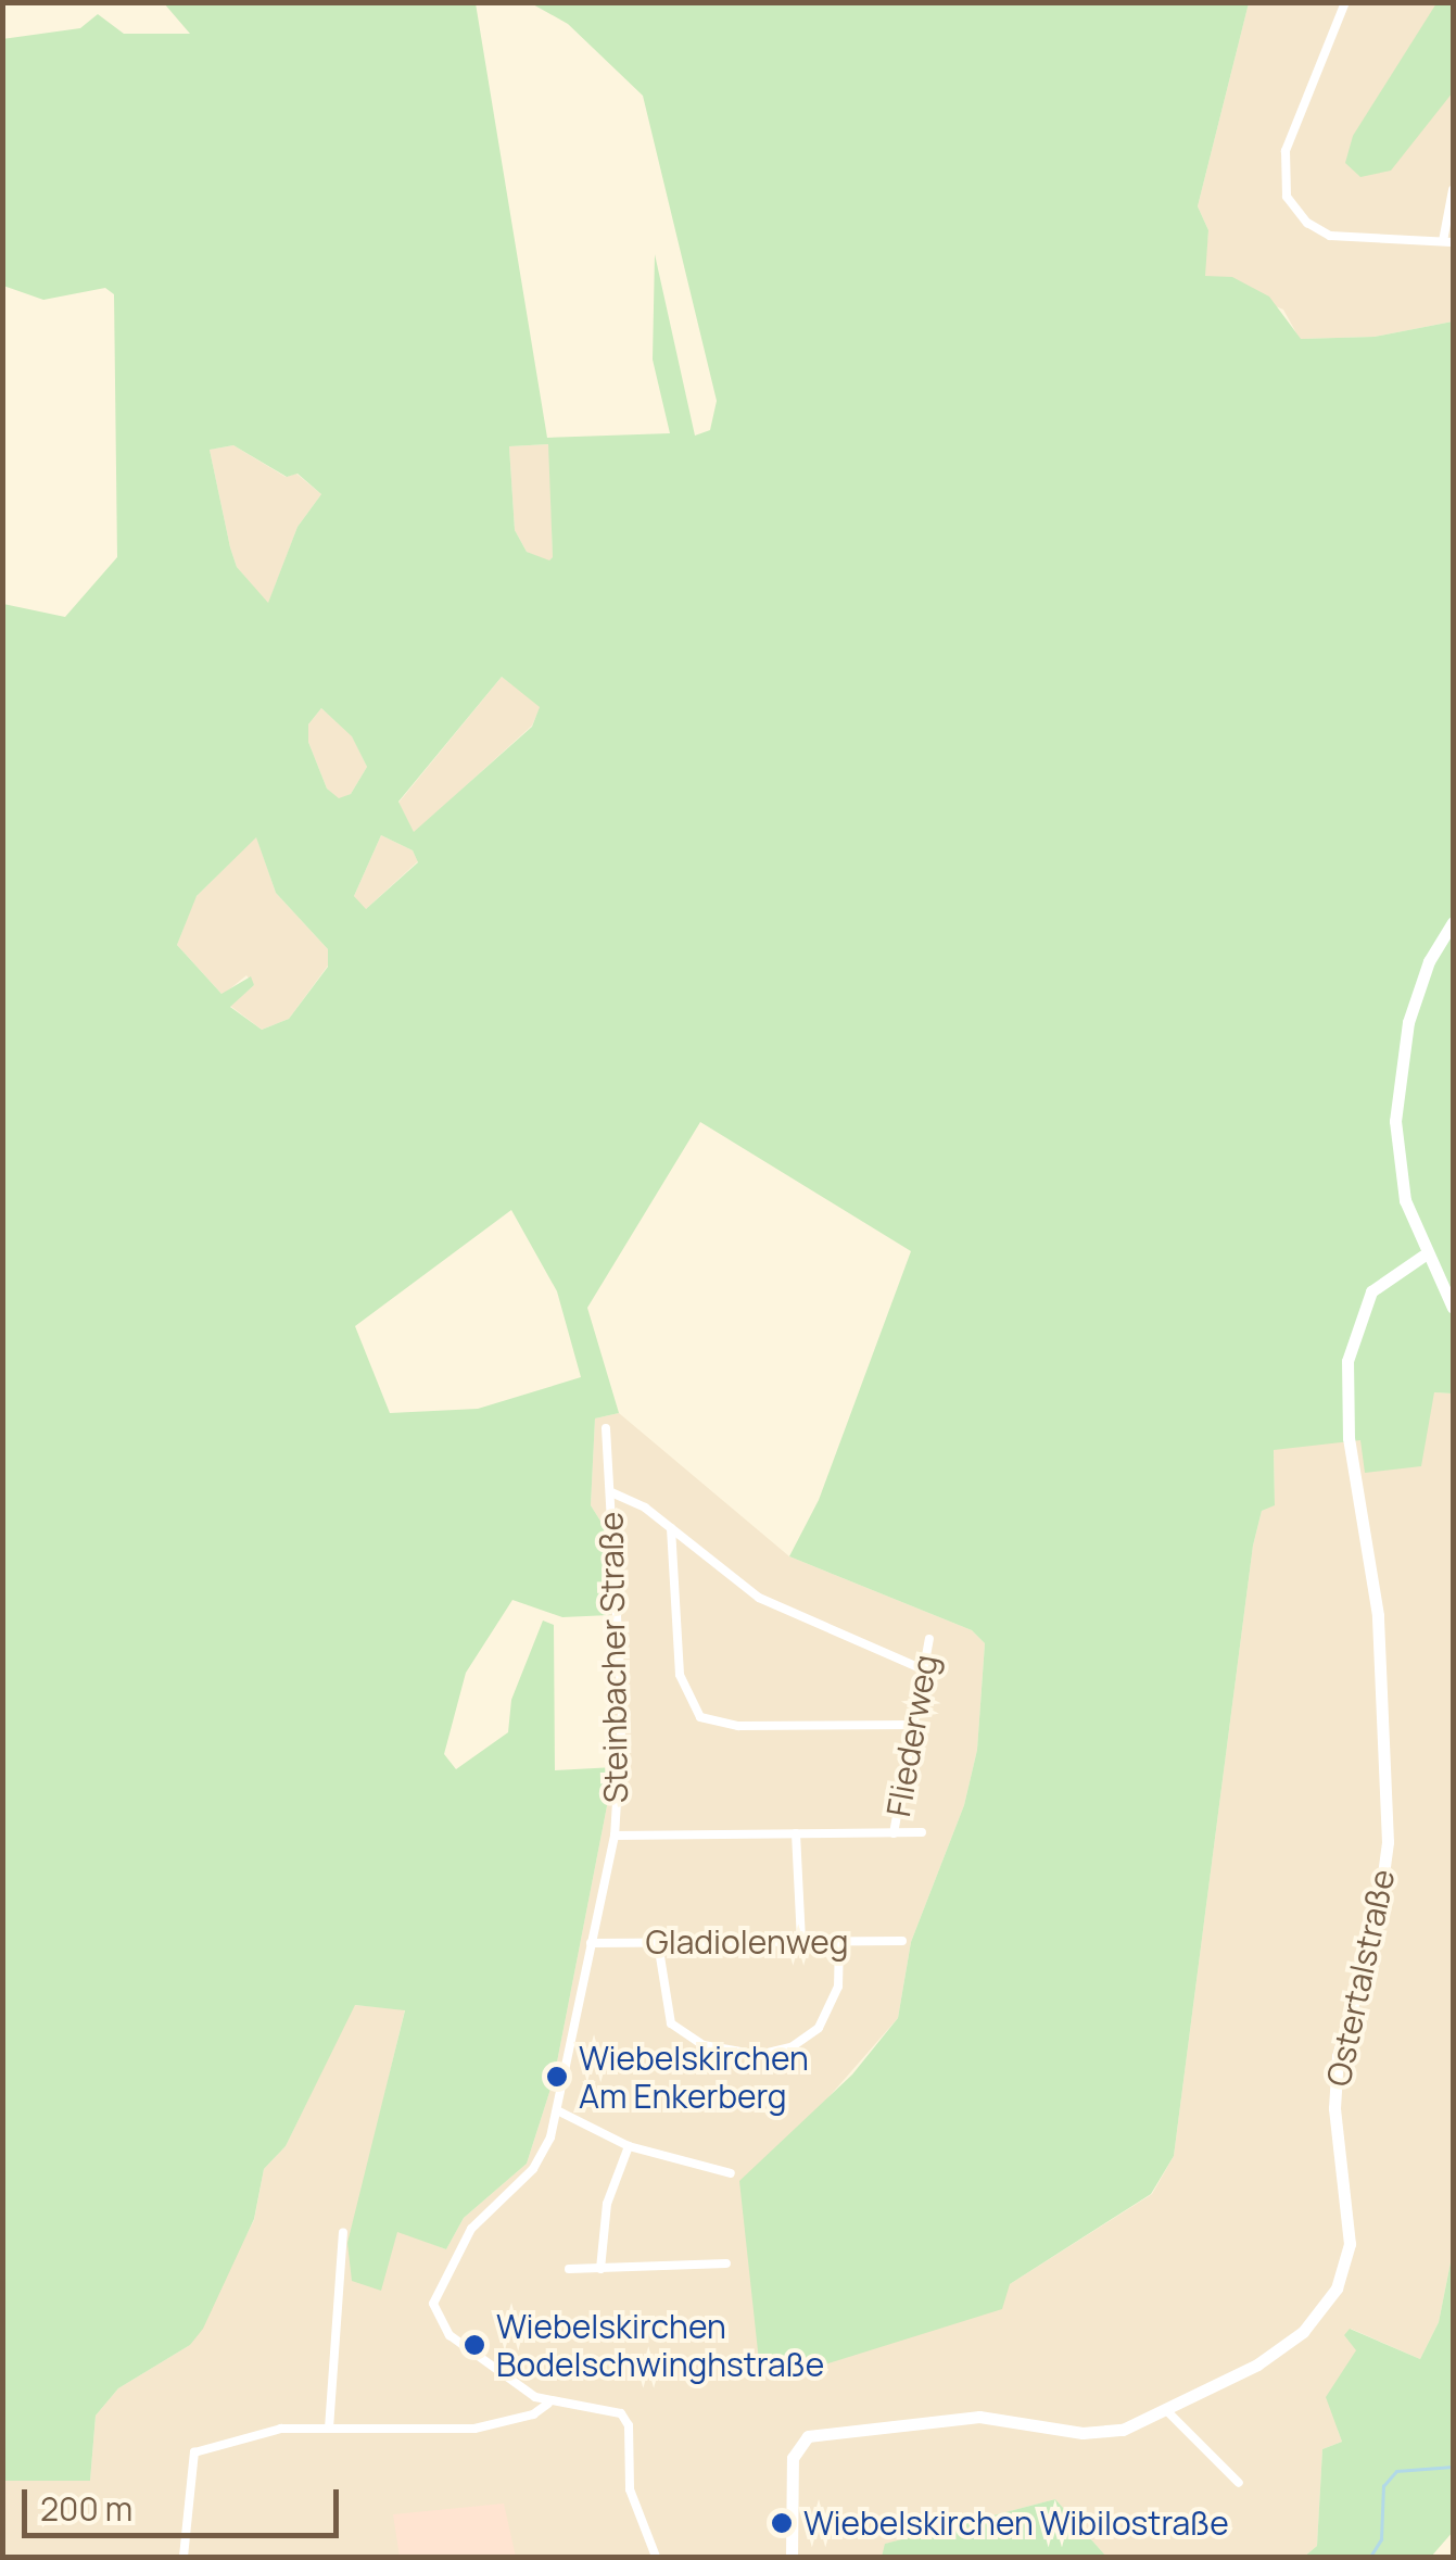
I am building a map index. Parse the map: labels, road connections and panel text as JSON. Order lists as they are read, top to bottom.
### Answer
{
  "streets": {
    "main road": ["Ostertalstraße"],
    "street": ["Steinbacher Straße", "Fliederweg", "Gladiolenweg"]
  },
  "crossings": [
    ["Steinbacher Straße", "Gladiolenweg"]
  ],
  "places": ["Wiebelskirchen Am Enkerberg", "Wiebelskirchen Bodelschwinghstraße", "Wiebelskirchen Wibilostraße"],
  "scale_bar": "200 m"
}
